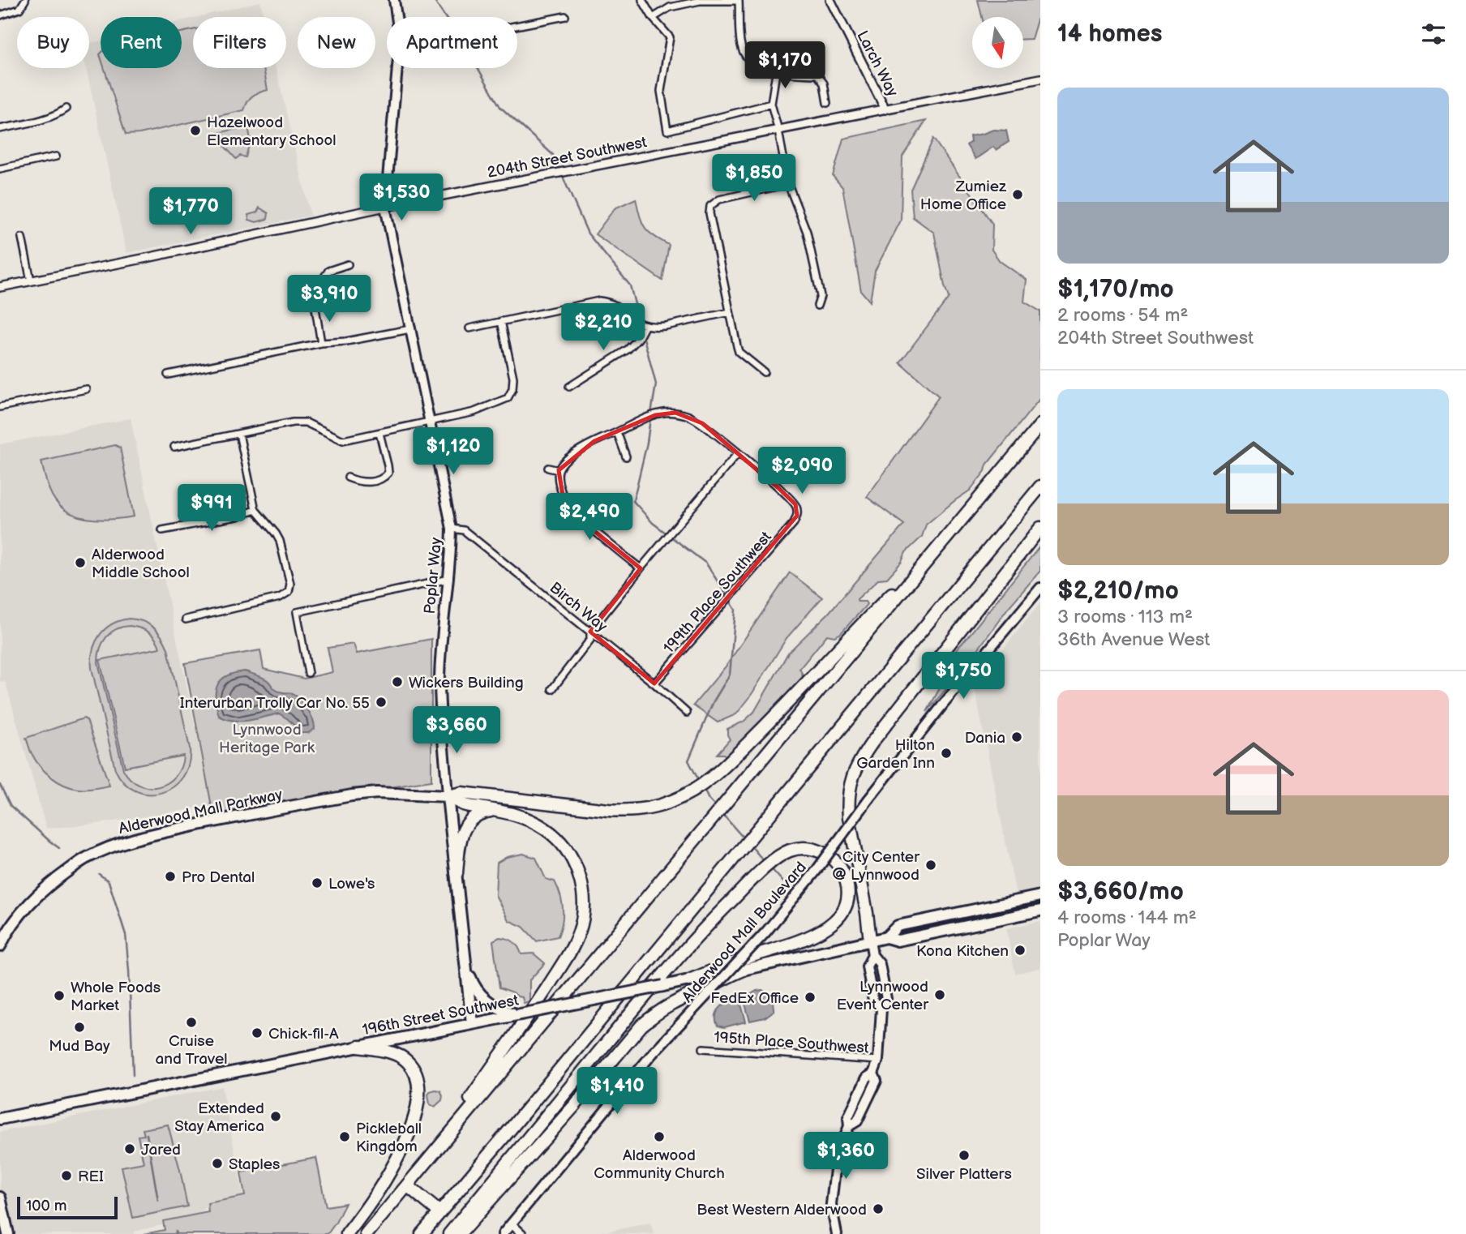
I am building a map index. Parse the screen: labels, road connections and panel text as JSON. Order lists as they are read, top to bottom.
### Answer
{
  "streets": {
    "main road": [
      "Poplar Way",
      "Alderwood Mall Parkway",
      "Alderwood Mall Boulevard",
      "196th Street Southwest"
    ],
    "street": [
      "Larch Way",
      "204th Street Southwest",
      "199th Place Southwest",
      "Birch Way",
      "195th Place Southwest"
    ]
  },
  "crossings": [
    ["Larch Way", "204th Street Southwest"],
    ["204th Street Southwest", "Poplar Way"],
    ["Poplar Way", "Birch Way"],
    ["Poplar Way", "Alderwood Mall Parkway"],
    ["Poplar Way", "196th Street Southwest"],
    ["199th Place Southwest", "Birch Way"]
  ],
  "parks": ["Lynnwood Heritage Park"],
  "places": [
    "Hazelwood Elementary School",
    "Zumiez Home Office",
    "Alderwood Middle School",
    "Wickers Building",
    "Interurban Trolly Car No. 55",
    "Dania",
    "Hilton Garden Inn",
    "City Center @ Lynnwood",
    "Pro Dental",
    "Lowe's",
    "Kona Kitchen",
    "Lynnwood Event Center",
    "Whole Foods Market",
    "FedEx Office",
    "Cruise and Travel",
    "Mud Bay",
    "Chick-fil-A",
    "Extended Stay America",
    "Pickleball Kingdom",
    "Alderwood Community Church",
    "Jared",
    "Silver Platters",
    "Staples",
    "REI",
    "Best Western Alderwood"
  ],
  "scale_bar": "100 m",
  "north": "bottom",
  "page": {
    "heading": "14 homes",
    "chip": [
      "Buy",
      "Rent",
      "Filters",
      "New",
      "Apartment"
    ],
    "price": [
      "$1,170",
      "$1,850",
      "$1,530",
      "$1,770",
      "$3,910",
      "$2,210",
      "$1,120",
      "$2,090",
      "$991",
      "$2,490",
      "$1,750",
      "$3,660",
      "$1,410",
      "$1,360"
    ],
    "list": [
      {
        "name": "$1,170/mo",
        "note": "2 rooms · 54 m² · 204th Street Southwest"
      },
      {
        "name": "$2,210/mo",
        "note": "3 rooms · 113 m² · 36th Avenue West"
      },
      {
        "name": "$3,660/mo",
        "note": "4 rooms · 144 m² · Poplar Way"
      }
    ],
    "scale": "100 m"
  }
}
